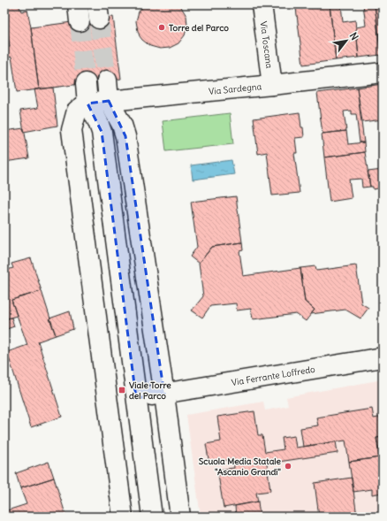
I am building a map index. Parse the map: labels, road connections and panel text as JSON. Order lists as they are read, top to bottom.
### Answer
{
  "streets": {
    "street": ["Via Toscana", "Via Sardegna", "Via Ferrante Loffredo"]
  },
  "crossings": [
    ["Via Toscana", "Via Sardegna"]
  ],
  "places": {
    "other": ["Torre del Parco", "Scuola Media Statale \"Ascanio Grandi\""],
    "transit": ["Viale Torre del Parco"]
  },
  "north": "top right"
}
